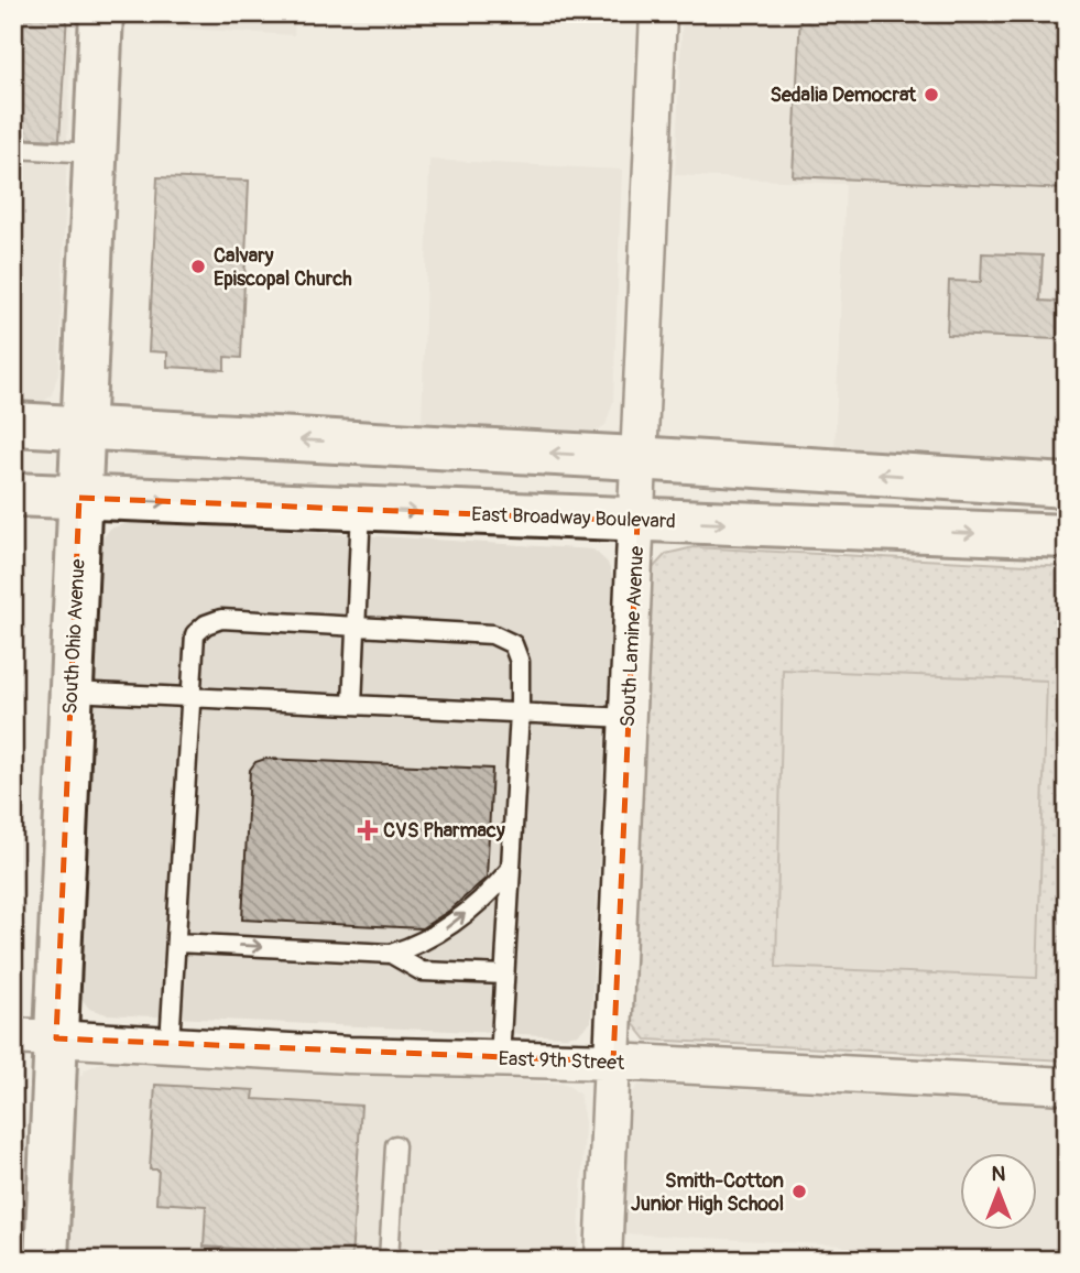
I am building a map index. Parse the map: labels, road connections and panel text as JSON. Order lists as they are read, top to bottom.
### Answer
{
  "streets": {
    "main road": ["East Broadway Boulevard", "South Ohio Avenue"],
    "street": ["South Lamine Avenue", "East 9th Street"]
  },
  "crossings": [
    ["East Broadway Boulevard", "South Ohio Avenue"],
    ["East Broadway Boulevard", "South Lamine Avenue"],
    ["South Ohio Avenue", "East 9th Street"],
    ["South Lamine Avenue", "East 9th Street"]
  ],
  "places": {
    "other": ["Sedalia Democrat", "Calvary Episcopal Church", "Smith-Cotton Junior High School"],
    "health": ["CVS Pharmacy"]
  },
  "north": "top"
}
